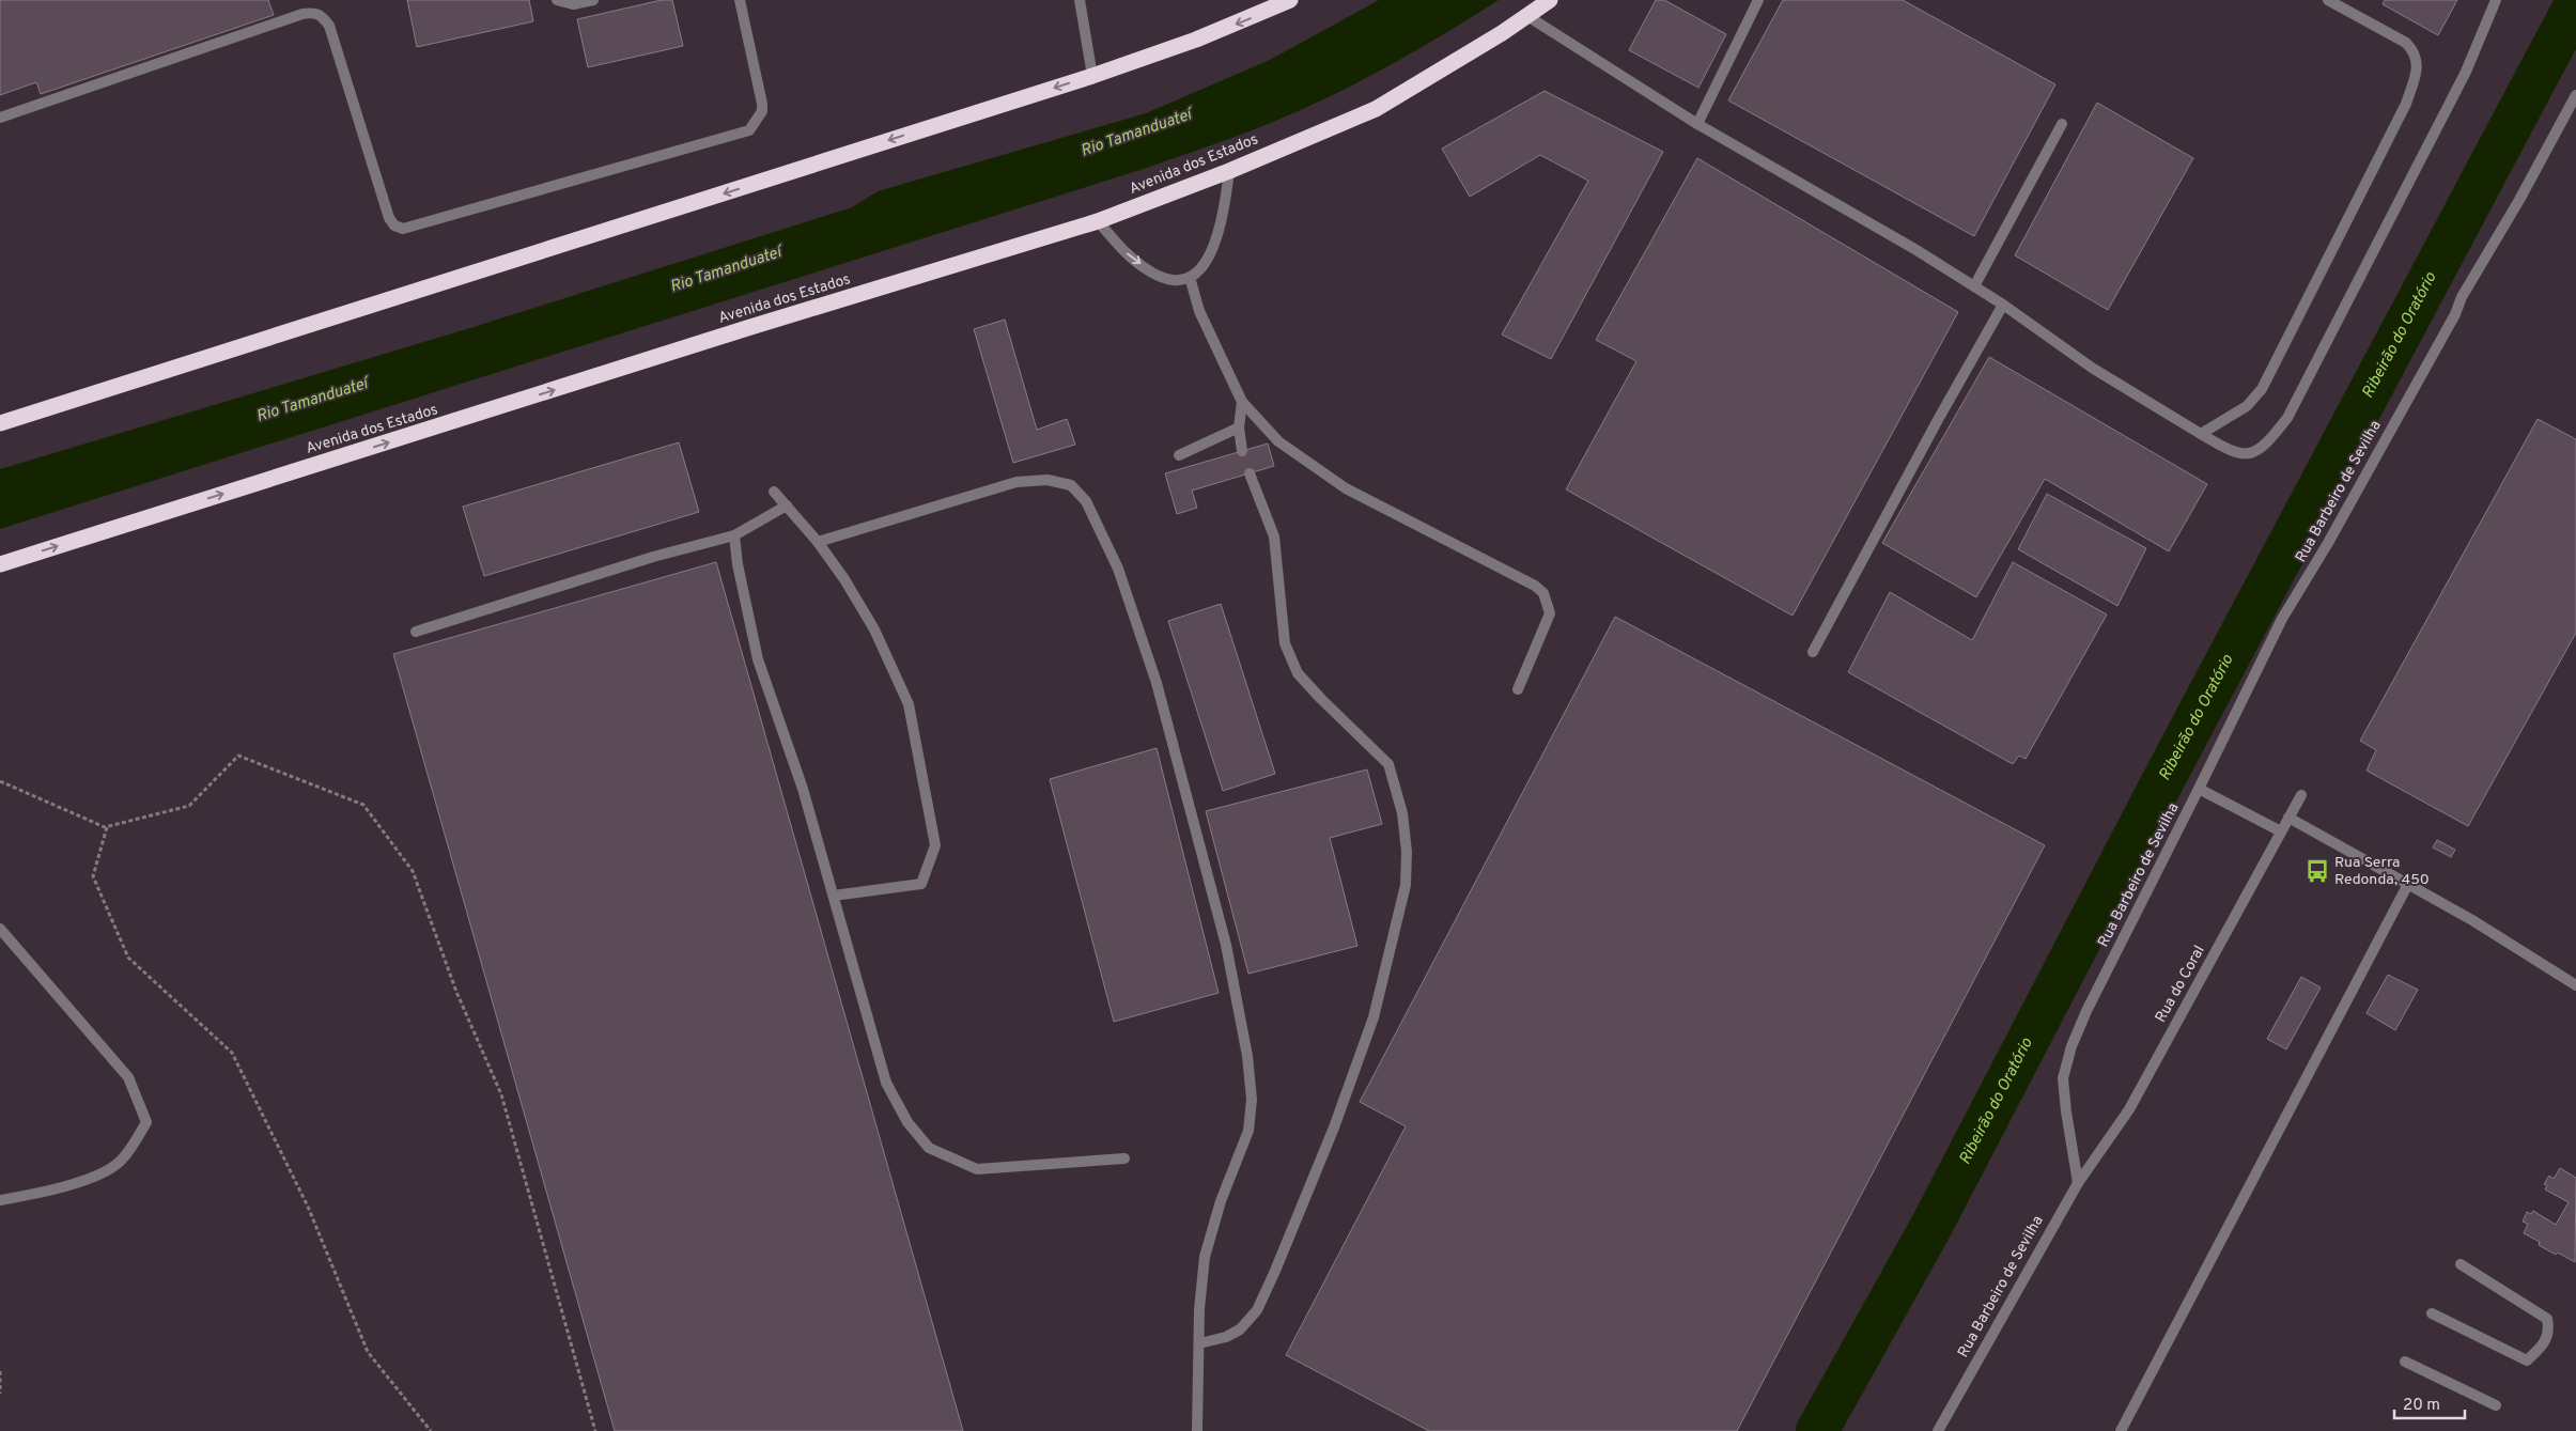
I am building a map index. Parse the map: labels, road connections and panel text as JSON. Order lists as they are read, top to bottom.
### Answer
{
  "streets": {
    "highway": ["Avenida dos Estados"],
    "street": ["Rua Barbeiro de Sevilha", "Rua do Coral"]
  },
  "crossings": [
    ["Rua Barbeiro de Sevilha", "Rua do Coral"]
  ],
  "water": ["Rio Tamanduateí", "Ribeirão do Oratório"],
  "places": {
    "bus stop": ["Rua Serra Redonda, 450"]
  },
  "scale_bar": "20 m"
}
